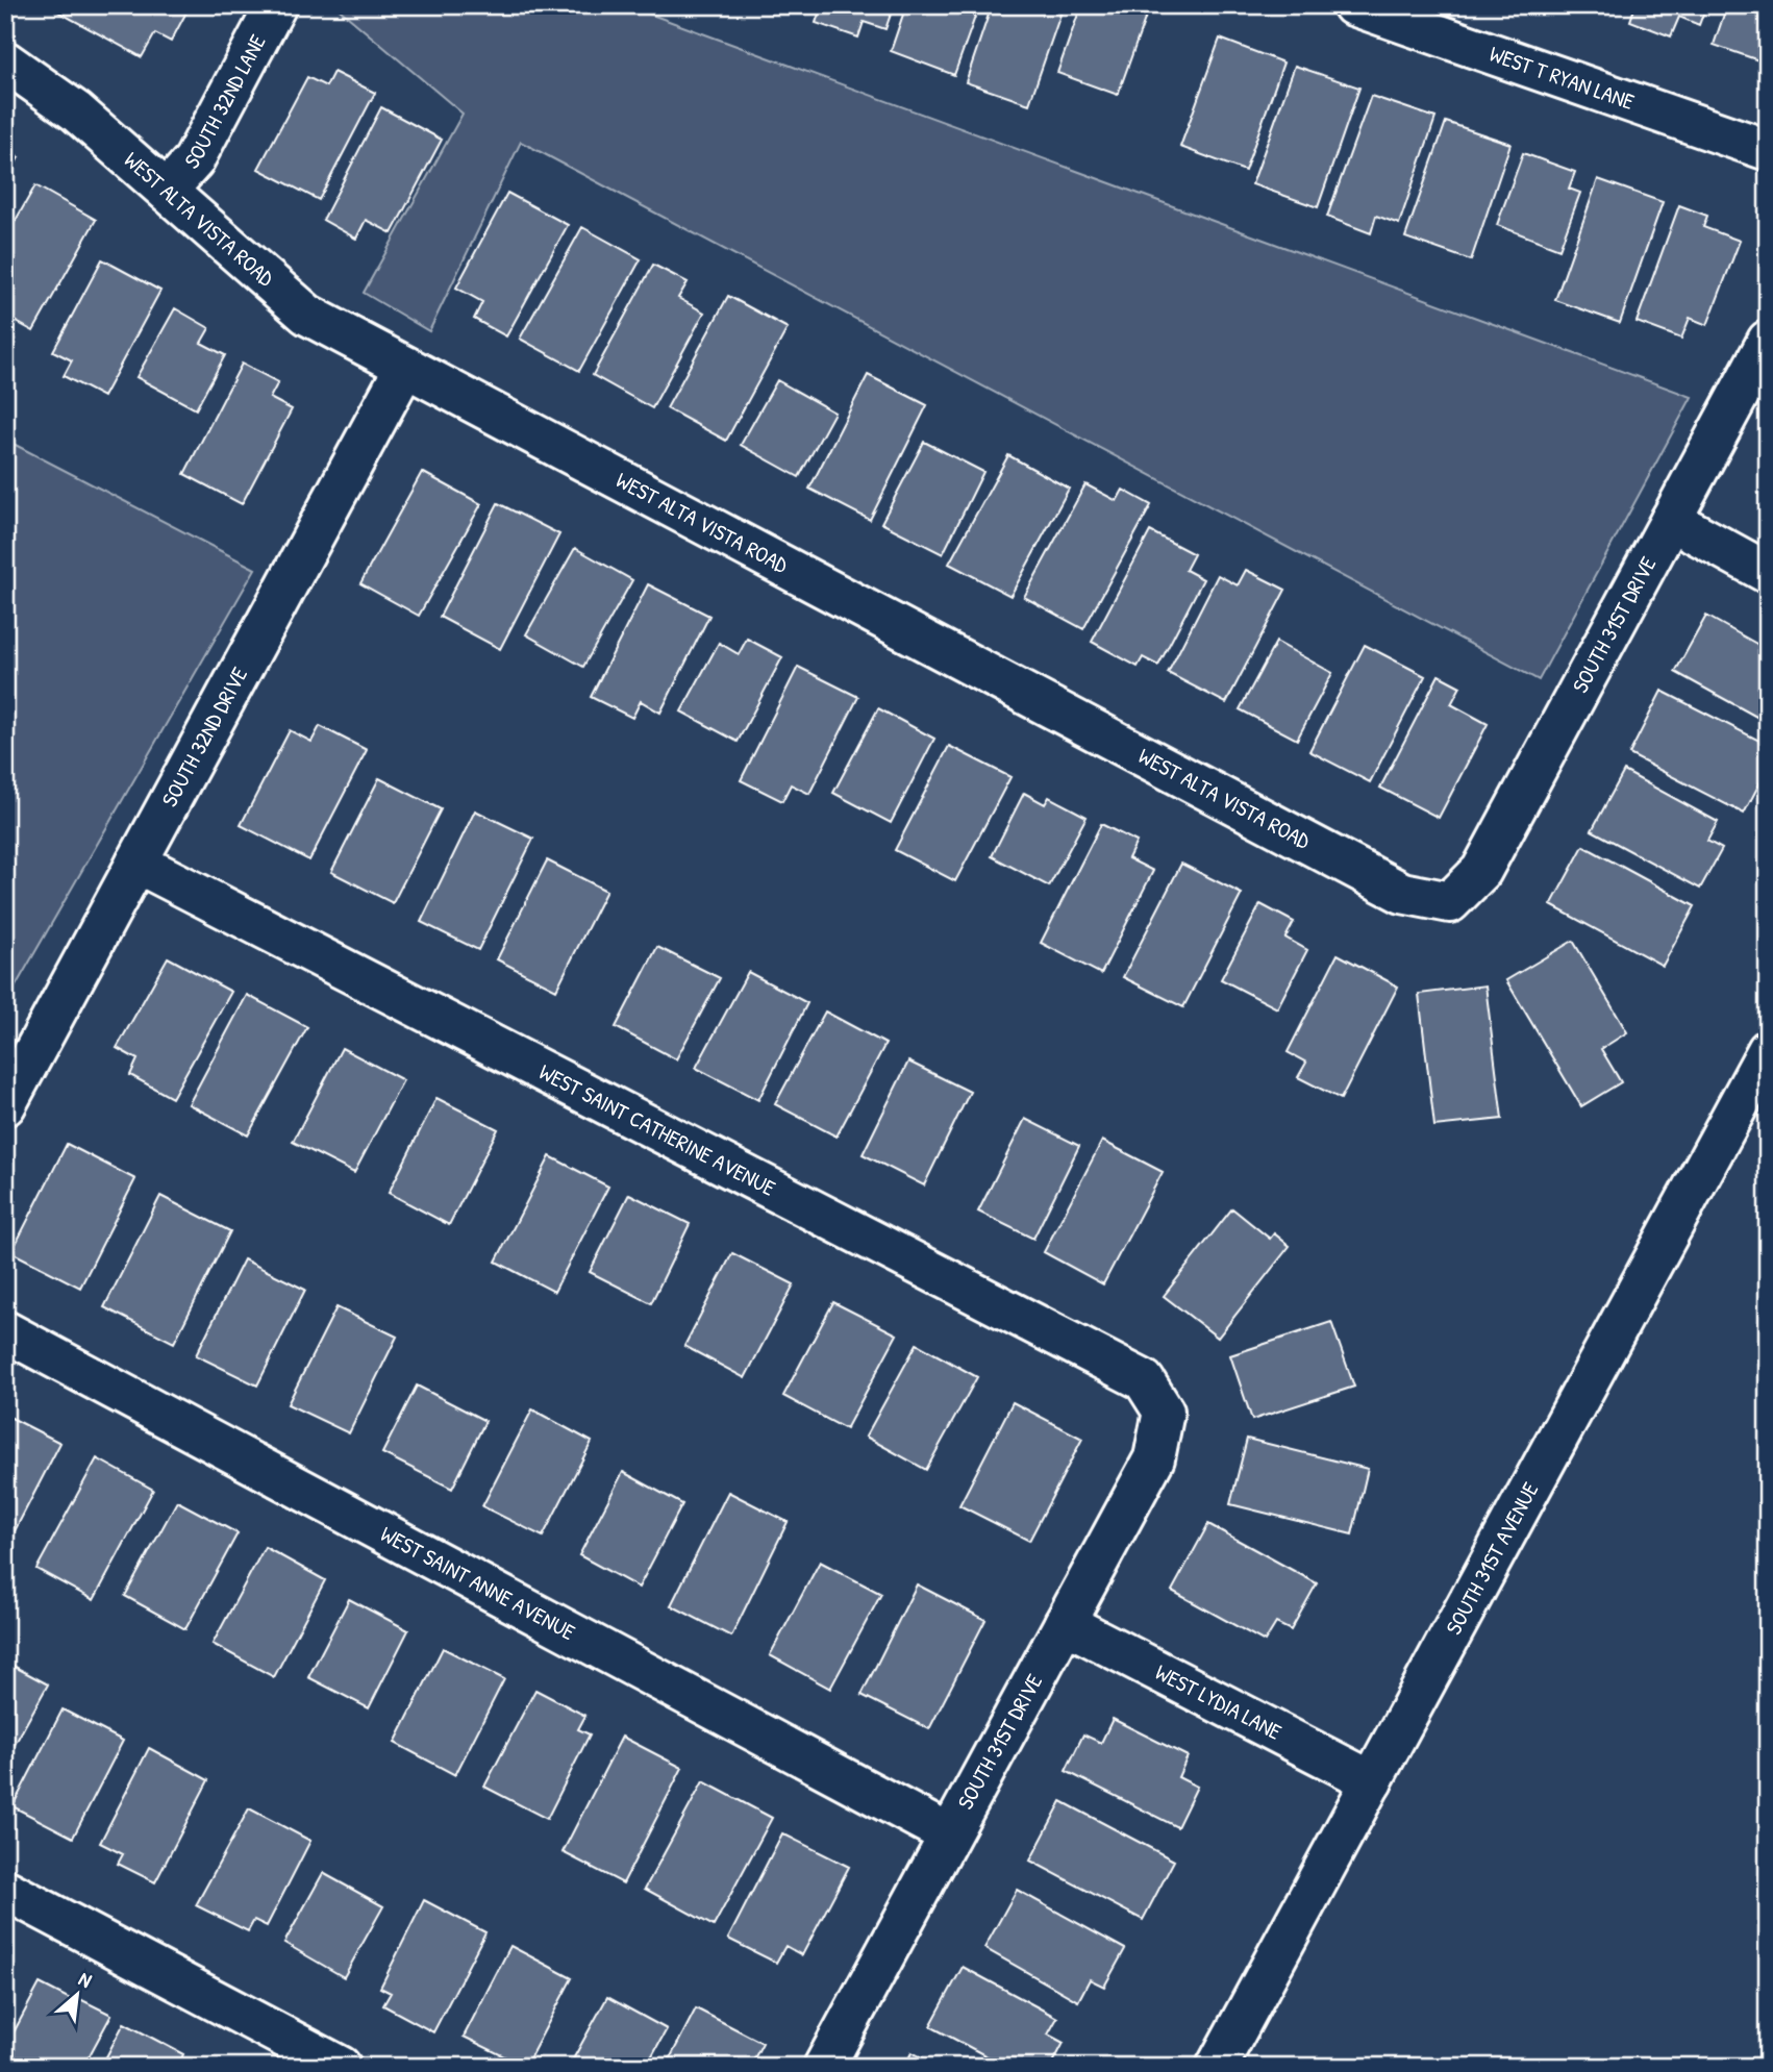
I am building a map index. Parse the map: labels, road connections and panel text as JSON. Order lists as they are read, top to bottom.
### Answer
{
  "streets": {
    "street": [
      "WEST T RYAN LANE",
      "SOUTH 32ND LANE",
      "WEST ALTA VISTA ROAD",
      "SOUTH 31ST DRIVE",
      "SOUTH 32ND DRIVE",
      "WEST SAINT CATHERINE AVENUE",
      "SOUTH 31ST AVENUE",
      "WEST SAINT ANNE AVENUE",
      "WEST LYDIA LANE"
    ]
  },
  "crossings": [
    ["SOUTH 32ND LANE", "WEST ALTA VISTA ROAD"],
    ["WEST ALTA VISTA ROAD", "SOUTH 31ST DRIVE"],
    ["WEST ALTA VISTA ROAD", "SOUTH 32ND DRIVE"],
    ["SOUTH 31ST DRIVE", "WEST SAINT CATHERINE AVENUE"],
    ["SOUTH 31ST DRIVE", "WEST SAINT ANNE AVENUE"],
    ["SOUTH 31ST DRIVE", "WEST LYDIA LANE"],
    ["SOUTH 32ND DRIVE", "WEST SAINT CATHERINE AVENUE"],
    ["SOUTH 31ST AVENUE", "WEST LYDIA LANE"]
  ],
  "north": "top right"
}
